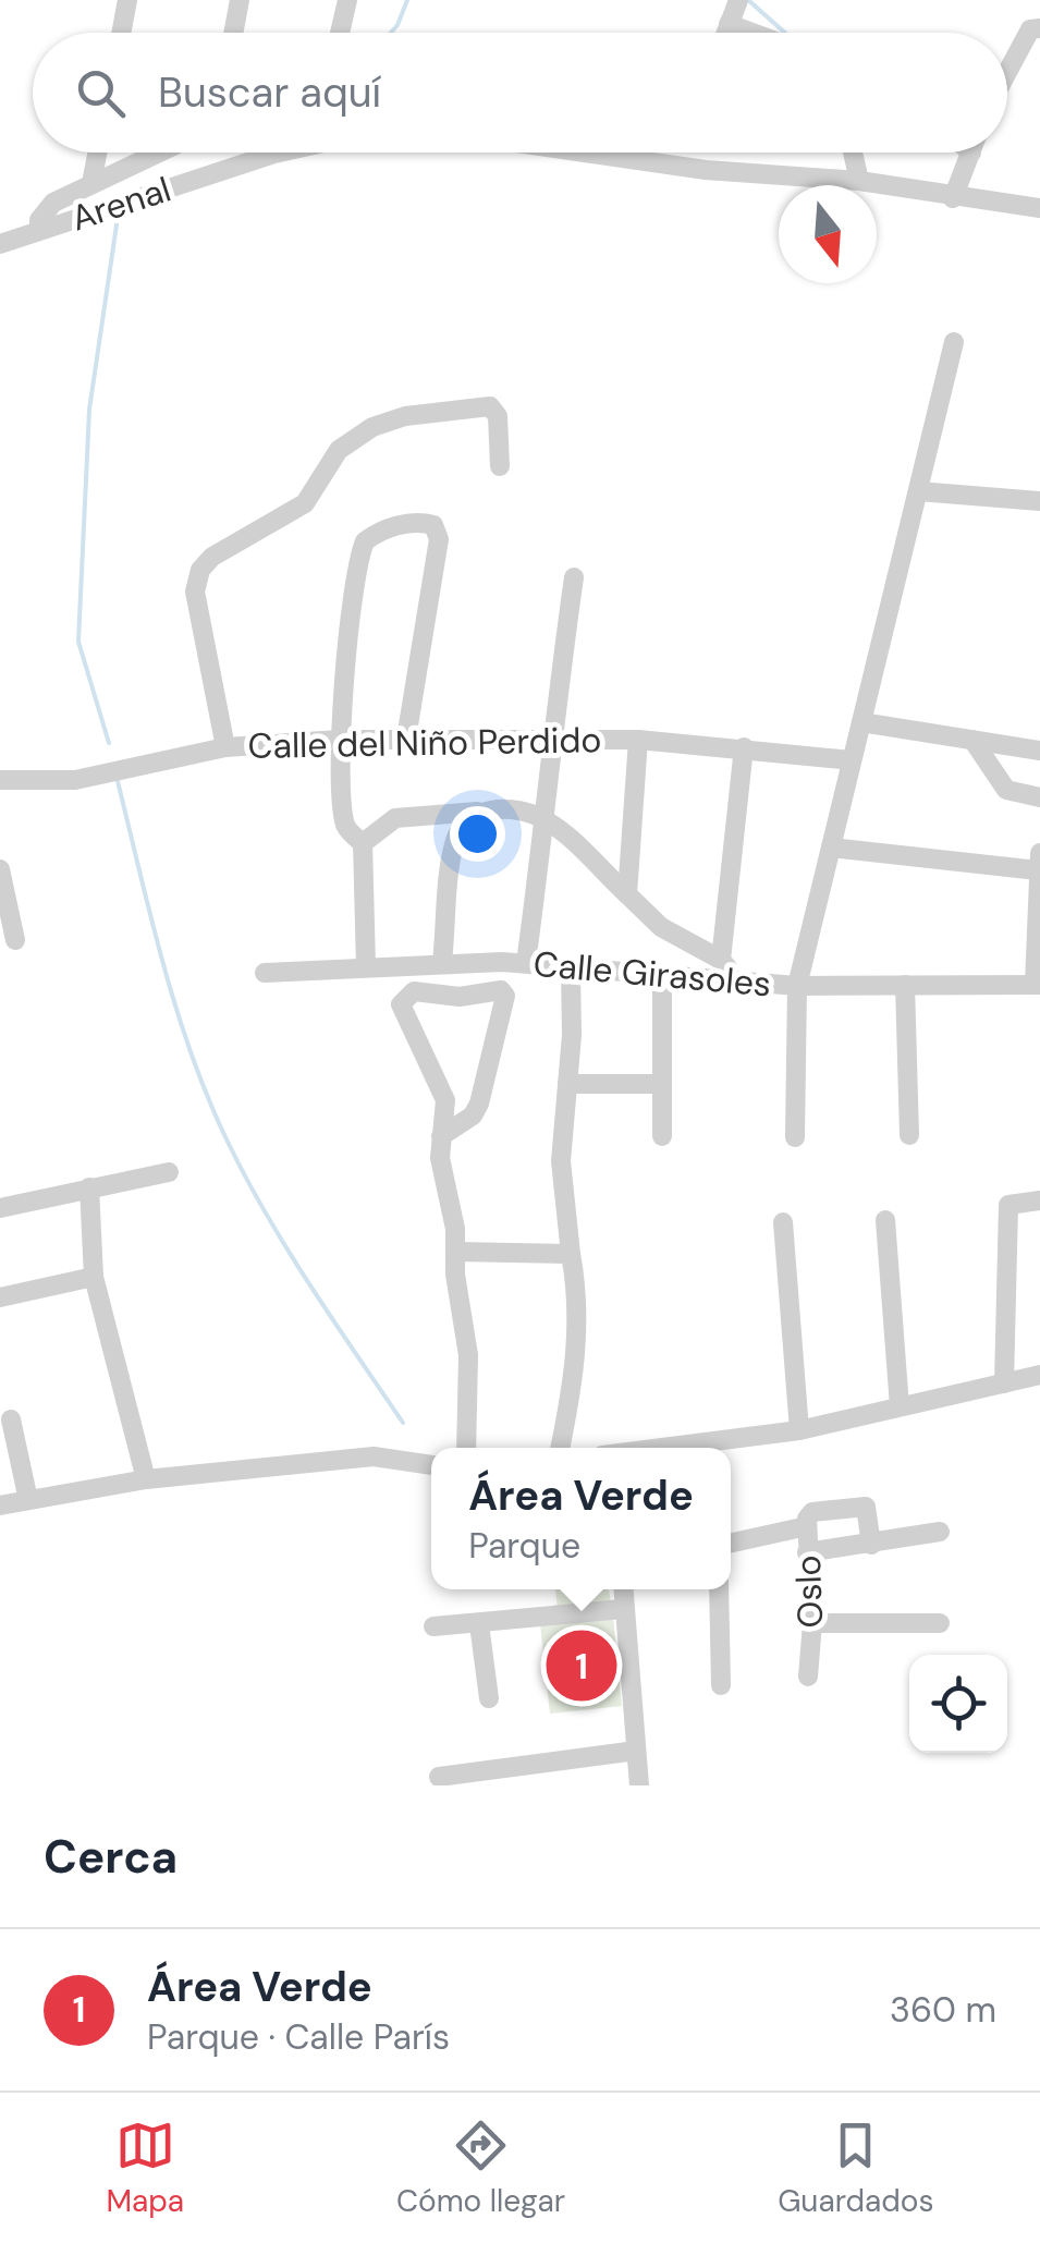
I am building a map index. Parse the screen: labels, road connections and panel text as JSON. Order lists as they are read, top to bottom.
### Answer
{
  "streets": {
    "street": [
      "Arenal",
      "Calle del Niño Perdido",
      "Calle Girasoles",
      "Oslo"
    ]
  },
  "north": "bottom",
  "page": {
    "search": "Buscar aquí",
    "popup": ["Área Verde", "Parque"],
    "pins": "1",
    "heading": "Cerca",
    "list": [
      {
        "mark": "1",
        "name": "Área Verde",
        "note": "Parque · Calle París",
        "value": "360 m"
      }
    ],
    "nav": ["Mapa", "Cómo llegar", "Guardados"]
  }
}
